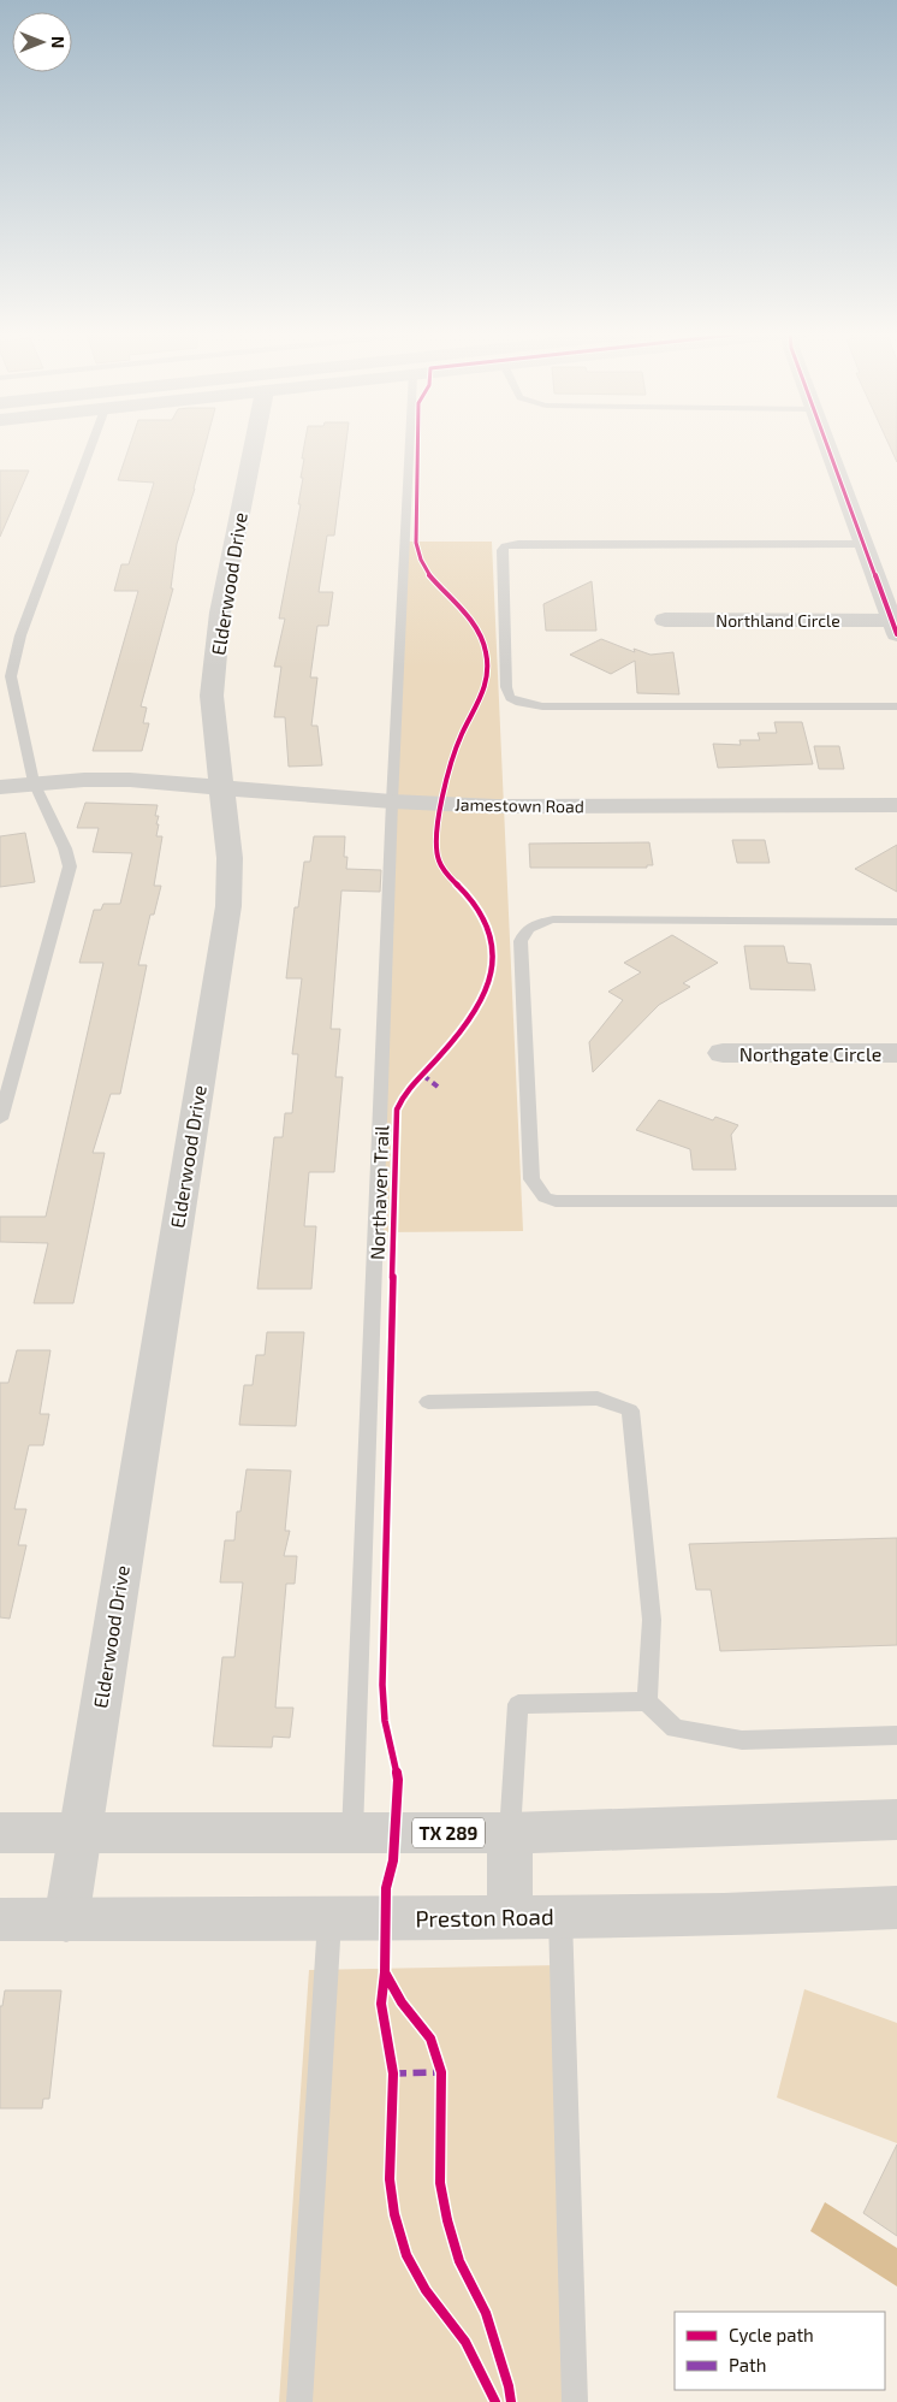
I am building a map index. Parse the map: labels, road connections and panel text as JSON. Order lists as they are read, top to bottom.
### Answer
{
  "streets": {
    "main road": [
      "Elderwood Drive",
      "Northland Circle",
      "Jamestown Road",
      "Northgate Circle",
      "TX 289",
      "Preston Road"
    ],
    "cycle path": ["Northaven Trail"]
  },
  "crossings": [
    ["Elderwood Drive", "Jamestown Road"],
    ["Elderwood Drive", "TX 289"],
    ["Elderwood Drive", "Preston Road"]
  ],
  "legend": ["Cycle path", "Path"],
  "north": "right"
}
